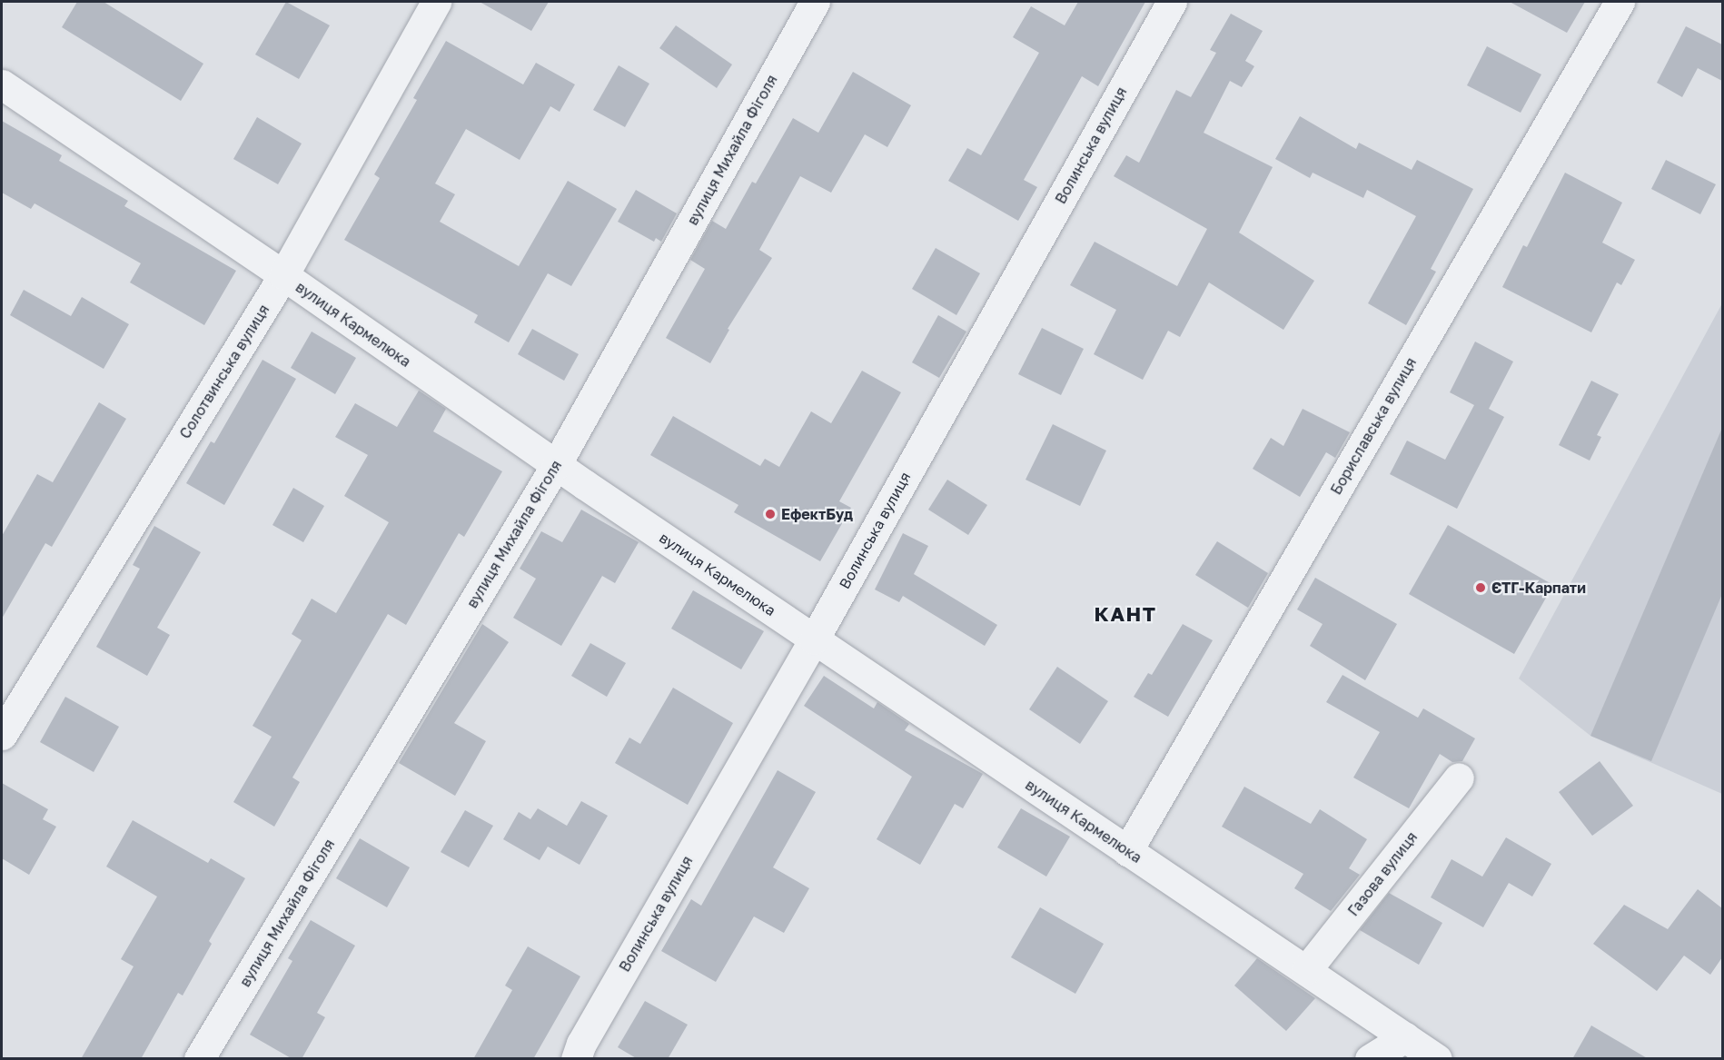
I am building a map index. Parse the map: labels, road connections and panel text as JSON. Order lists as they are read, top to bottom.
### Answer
{
  "streets": {
    "street": [
      "Волинська вулиця",
      "вулиця Михайла Фіголя",
      "вулиця Кармелюка",
      "Солотвинська вулиця",
      "Бориславська вулиця",
      "Газова вулиця"
    ]
  },
  "crossings": [
    ["Волинська вулиця", "вулиця Кармелюка"],
    ["вулиця Михайла Фіголя", "вулиця Кармелюка"],
    ["вулиця Кармелюка", "Солотвинська вулиця"],
    ["вулиця Кармелюка", "Бориславська вулиця"],
    ["вулиця Кармелюка", "Газова вулиця"]
  ],
  "districts": ["КАНТ"],
  "places": ["ЕфектБуд", "ЄТГ-Карпати"]
}
